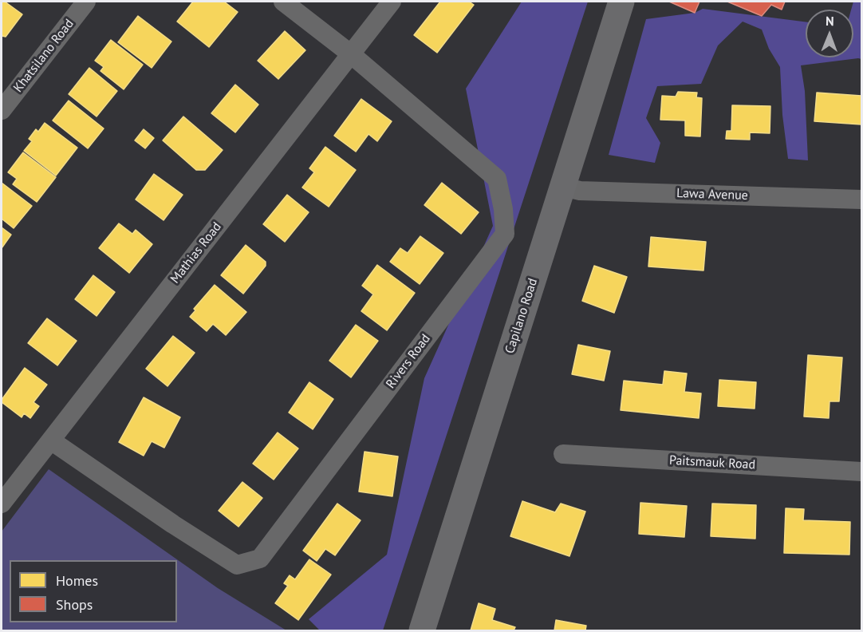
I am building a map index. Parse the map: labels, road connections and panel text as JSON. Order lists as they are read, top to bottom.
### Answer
{
  "streets": {
    "street": [
      "Khatsilano Road",
      "Lawa Avenue",
      "Mathias Road",
      "Capilano Road",
      "Rivers Road",
      "Paitsmauk Road"
    ]
  },
  "crossings": [
    ["Lawa Avenue", "Capilano Road"],
    ["Mathias Road", "Rivers Road"]
  ],
  "legend": ["Homes", "Shops"],
  "north": "top"
}
